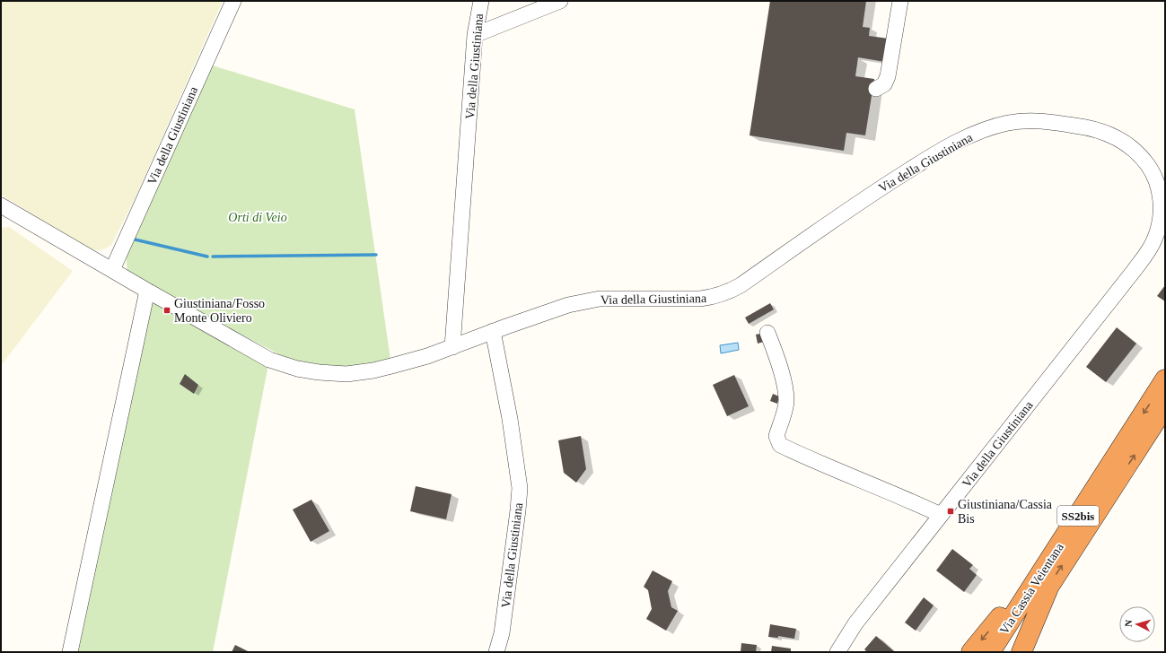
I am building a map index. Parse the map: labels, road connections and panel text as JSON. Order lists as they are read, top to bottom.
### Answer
{
  "streets": {
    "highway": ["SS2bis", "Via Cassia Veientana"],
    "street": ["Via della Giustiniana"]
  },
  "parks": ["Orti di Veio"],
  "places": {
    "transit": ["Giustiniana/Fosso Monte Oliviero", "Giustiniana/Cassia Bis"]
  },
  "north": "left"
}
